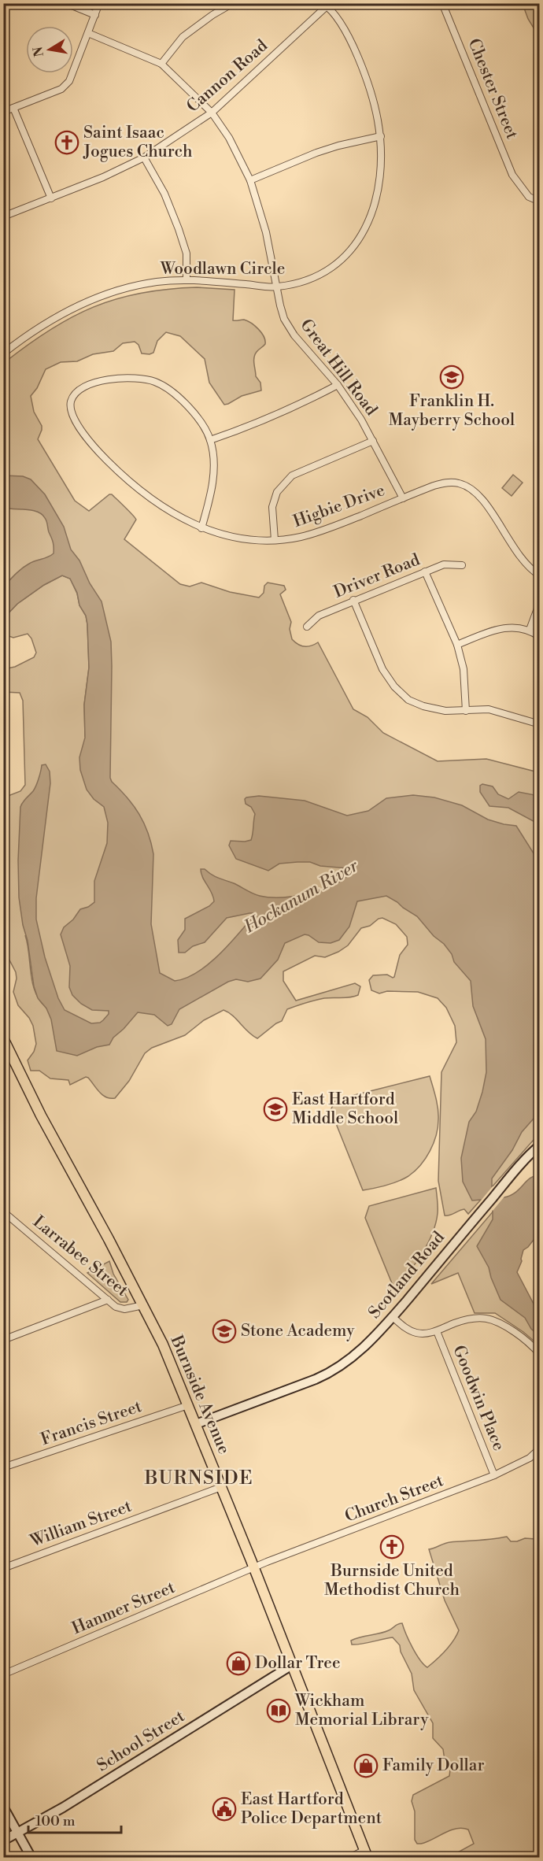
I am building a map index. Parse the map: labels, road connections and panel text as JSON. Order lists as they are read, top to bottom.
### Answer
{
  "streets": {
    "main road": ["Scotland Road", "Burnside Avenue", "School Street"],
    "street": [
      "Cannon Road",
      "Chester Street",
      "Woodlawn Circle",
      "Great Hill Road",
      "Higbie Drive",
      "Driver Road",
      "Larrabee Street",
      "Goodwin Place",
      "Francis Street",
      "Church Street",
      "William Street",
      "Hanmer Street"
    ]
  },
  "crossings": [
    ["Cannon Road", "Woodlawn Circle"],
    ["Cannon Road", "Great Hill Road"],
    ["Woodlawn Circle", "Great Hill Road"],
    ["Great Hill Road", "Higbie Drive"],
    ["Larrabee Street", "Burnside Avenue"],
    ["Scotland Road", "Burnside Avenue"],
    ["Burnside Avenue", "Francis Street"],
    ["Burnside Avenue", "Church Street"],
    ["Burnside Avenue", "William Street"],
    ["Burnside Avenue", "Hanmer Street"],
    ["Burnside Avenue", "School Street"],
    ["Goodwin Place", "Church Street"],
    ["Church Street", "Hanmer Street"]
  ],
  "districts": ["BURNSIDE"],
  "water": ["Hockanum River"],
  "places": {
    "church": ["Saint Isaac Jogues Church", "Burnside United Methodist Church"],
    "school or university": ["Franklin H. Mayberry School", "East Hartford Middle School", "Stone Academy"],
    "shop": ["Dollar Tree", "Family Dollar"],
    "library": ["Wickham Memorial Library"],
    "public building": ["East Hartford Police Department"]
  },
  "scale_bar": "100 m",
  "north": "left"
}
